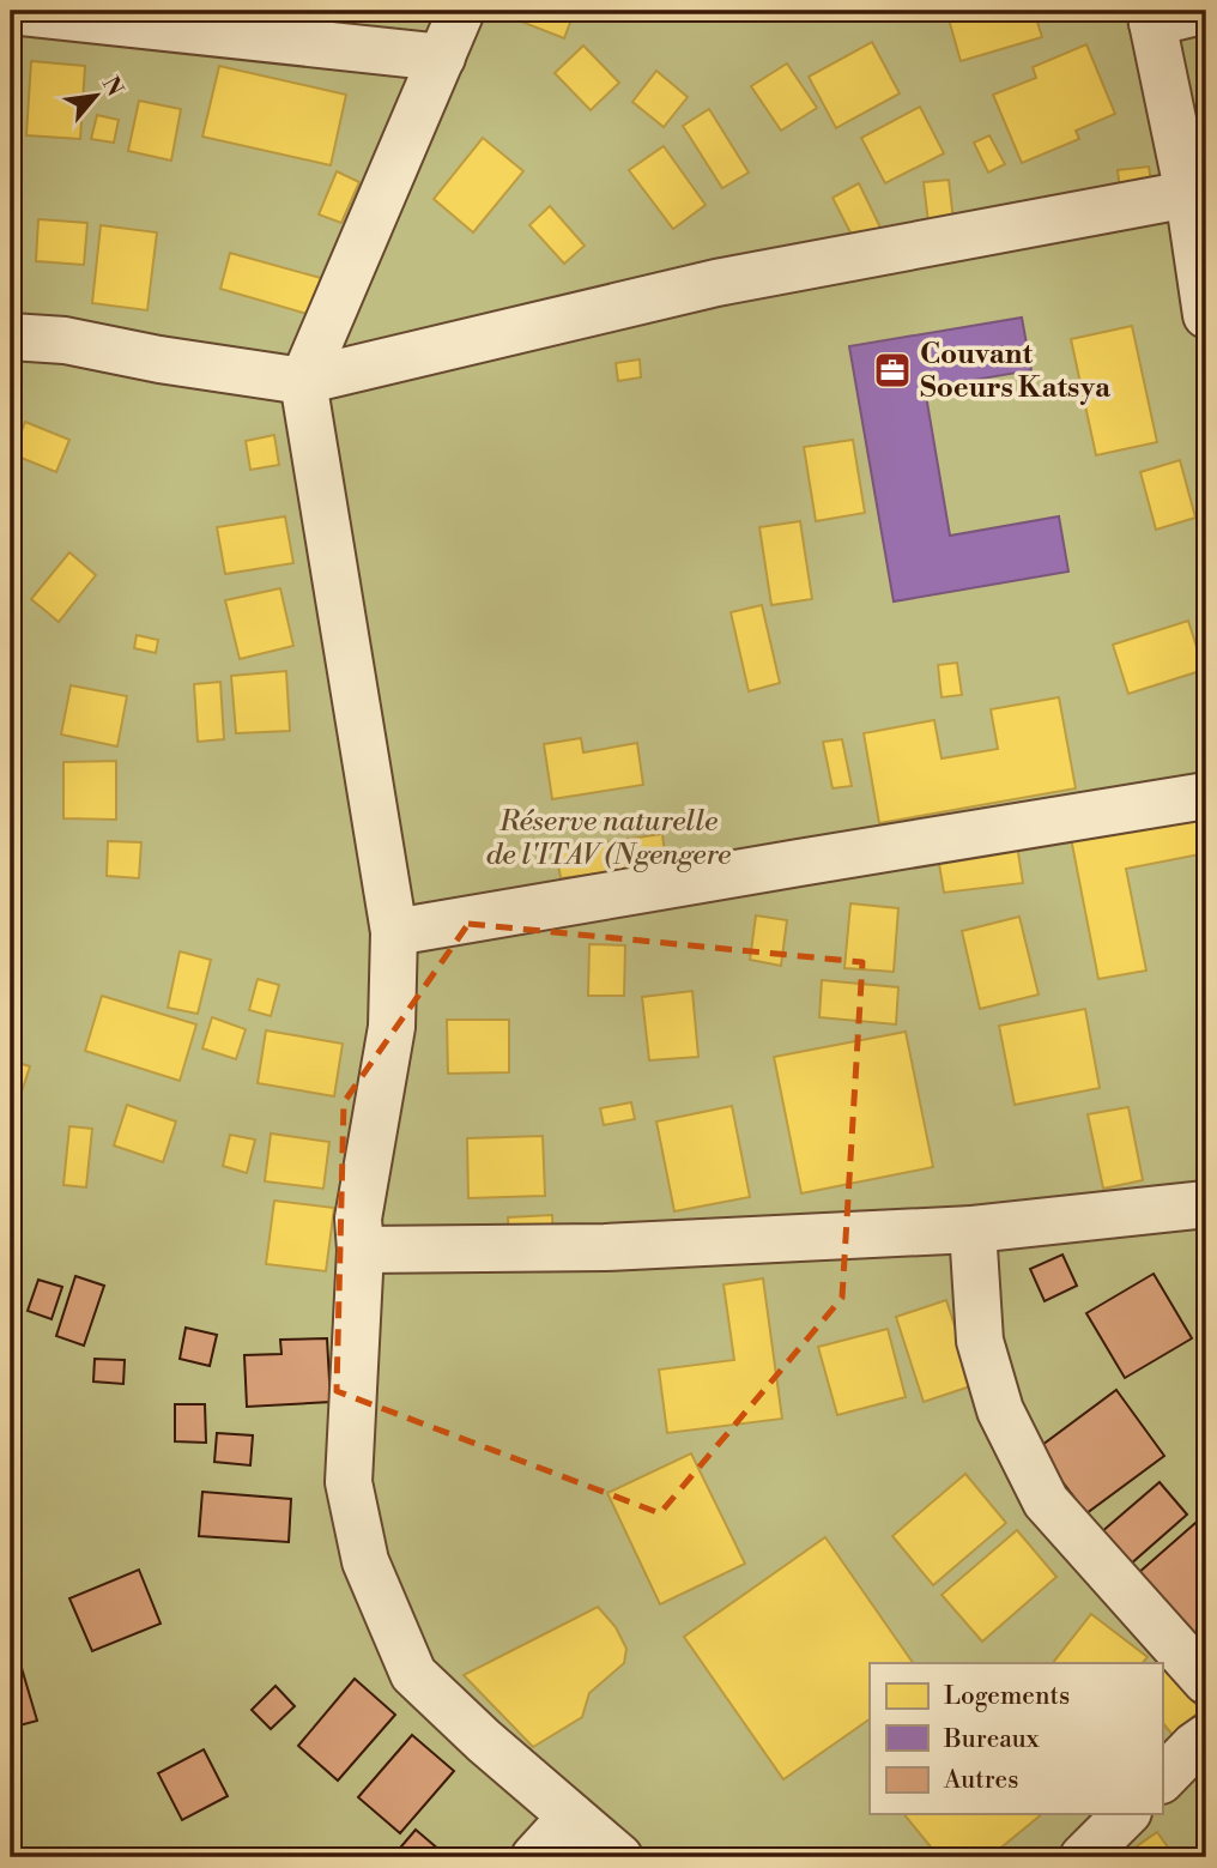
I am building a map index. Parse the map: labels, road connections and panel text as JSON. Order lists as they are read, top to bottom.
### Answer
{
  "parks": ["Réserve naturelle de l'ITAV (Ngengere"],
  "places": {
    "office": ["Couvant Soeurs Katsya"]
  },
  "legend": ["Logements", "Bureaux", "Autres"],
  "north": "top right"
}
